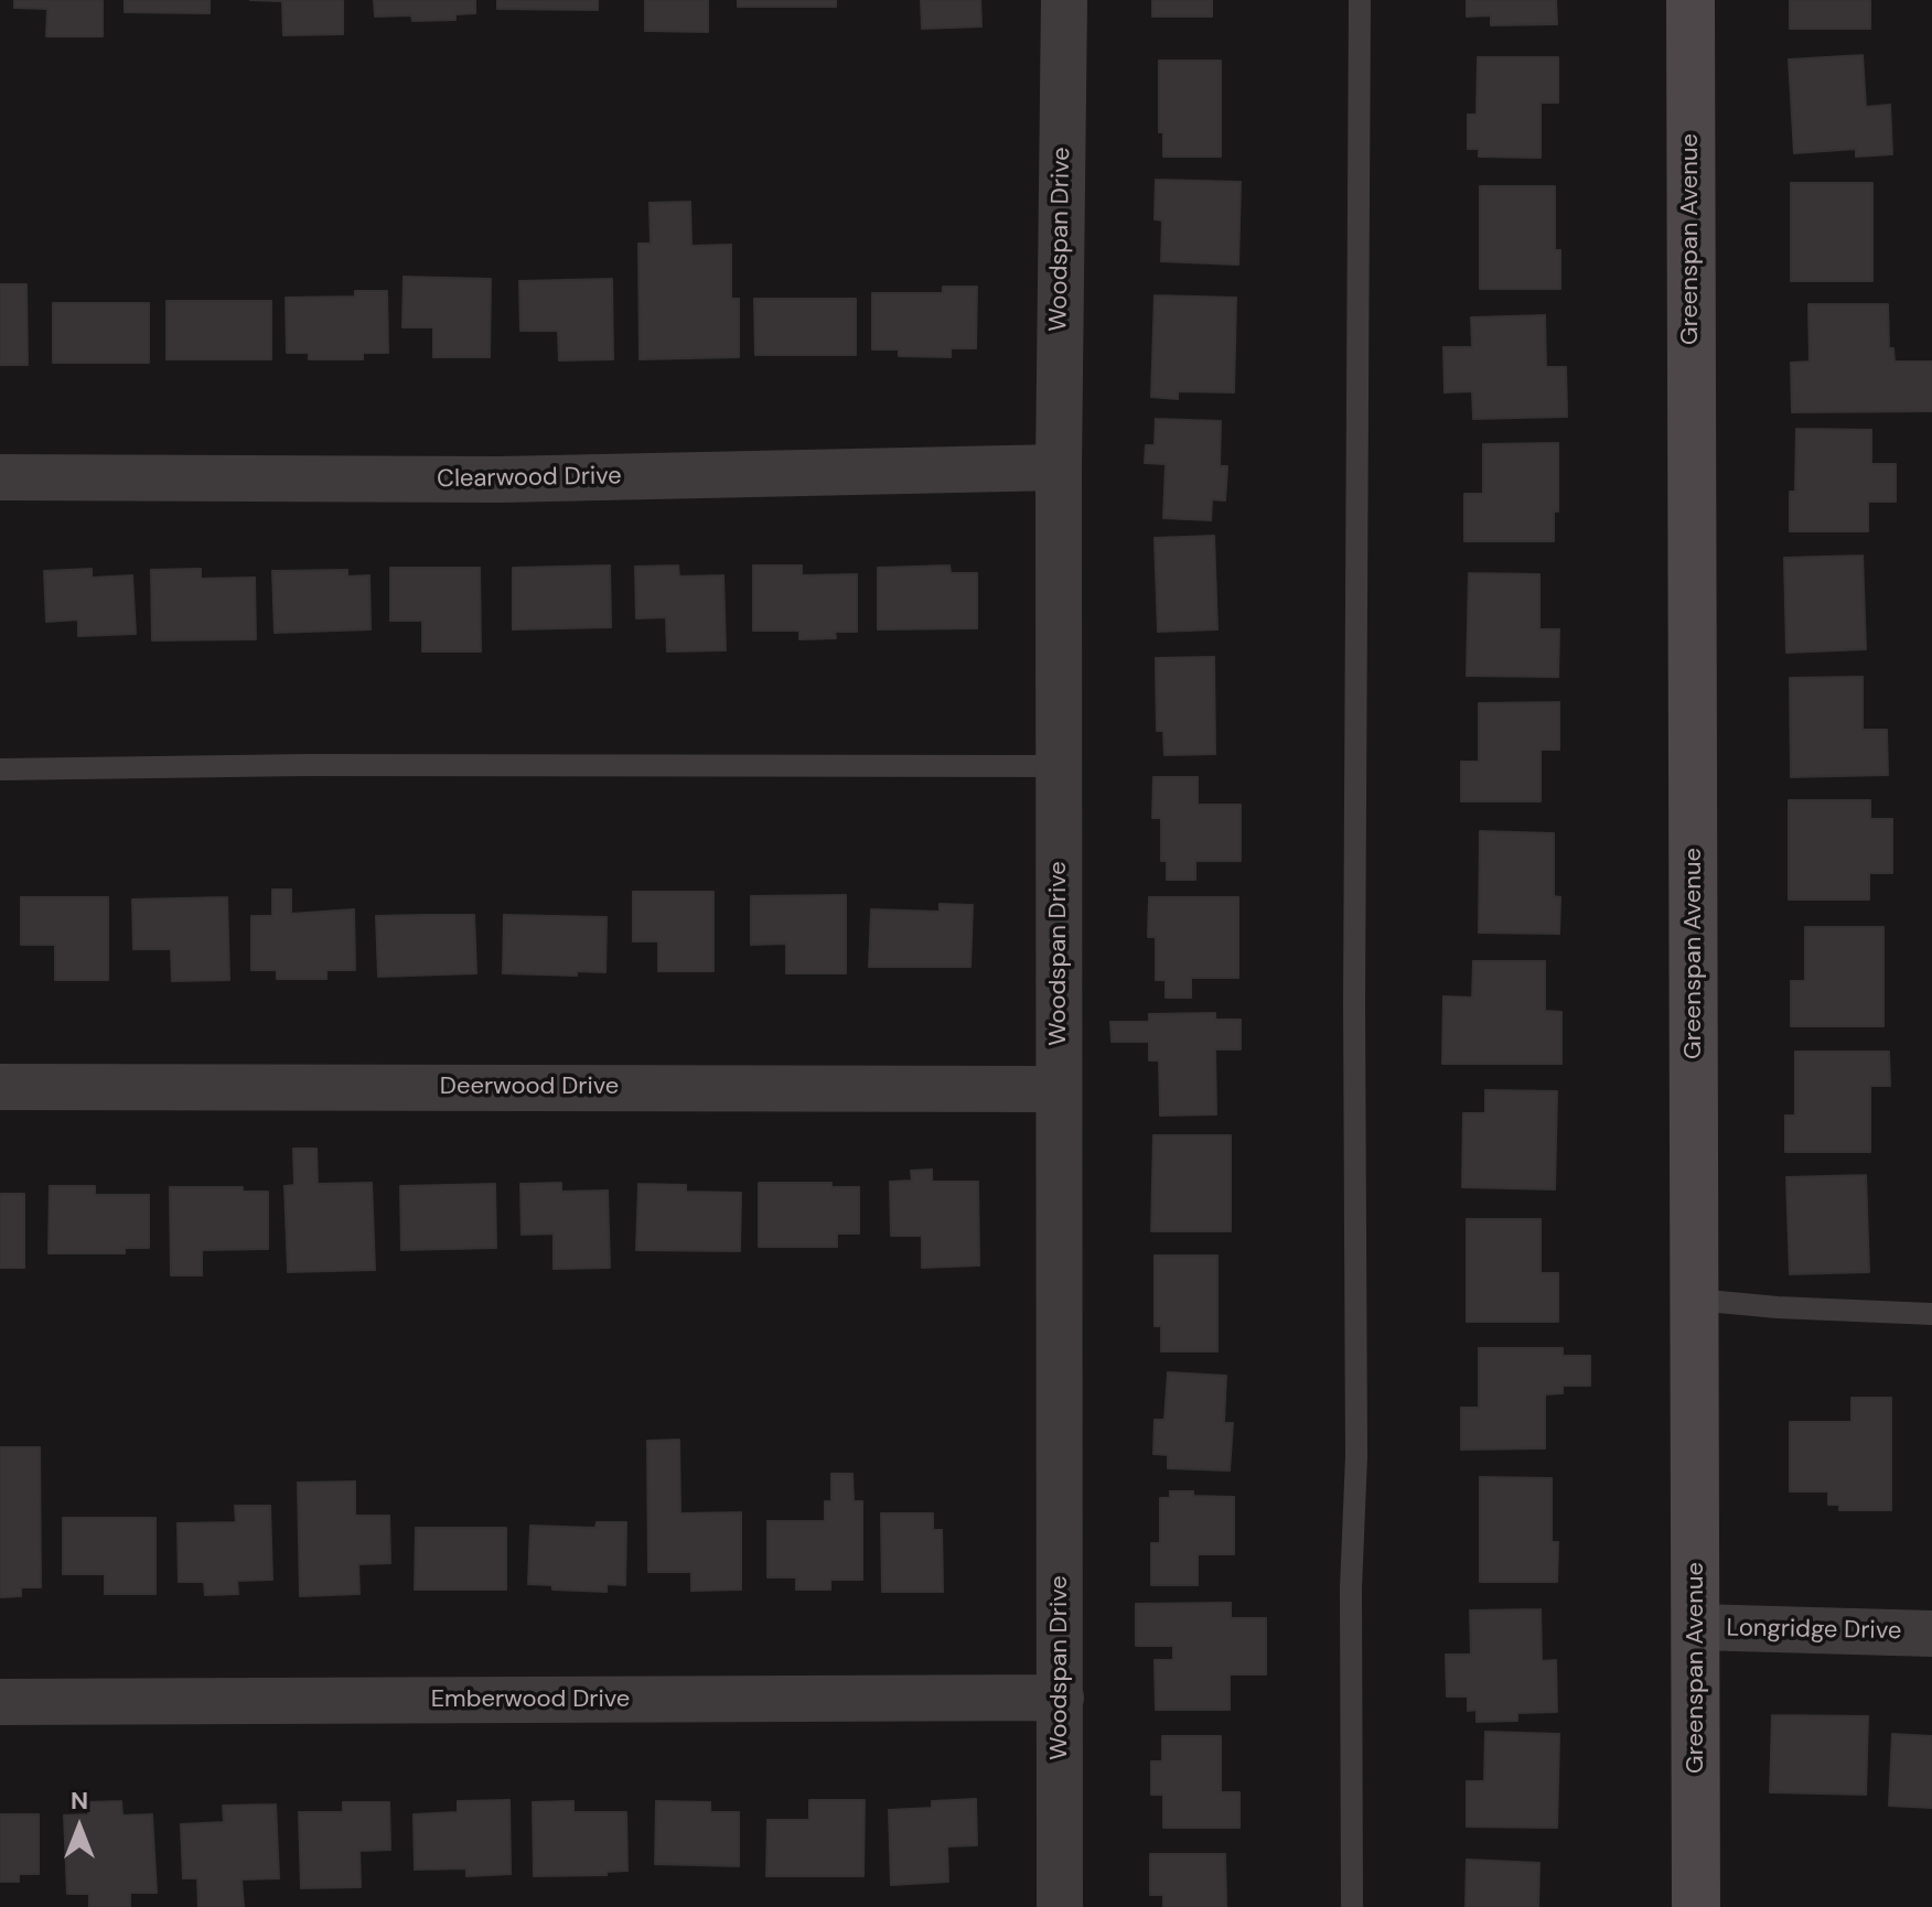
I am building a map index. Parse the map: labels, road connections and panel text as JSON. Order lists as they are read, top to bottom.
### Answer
{
  "streets": {
    "street": [
      "Woodspan Drive",
      "Greenspan Avenue",
      "Clearwood Drive",
      "Deerwood Drive",
      "Longridge Drive",
      "Emberwood Drive"
    ]
  },
  "crossings": [
    ["Woodspan Drive", "Clearwood Drive"],
    ["Woodspan Drive", "Deerwood Drive"],
    ["Woodspan Drive", "Emberwood Drive"],
    ["Greenspan Avenue", "Longridge Drive"]
  ],
  "north": "top"
}
